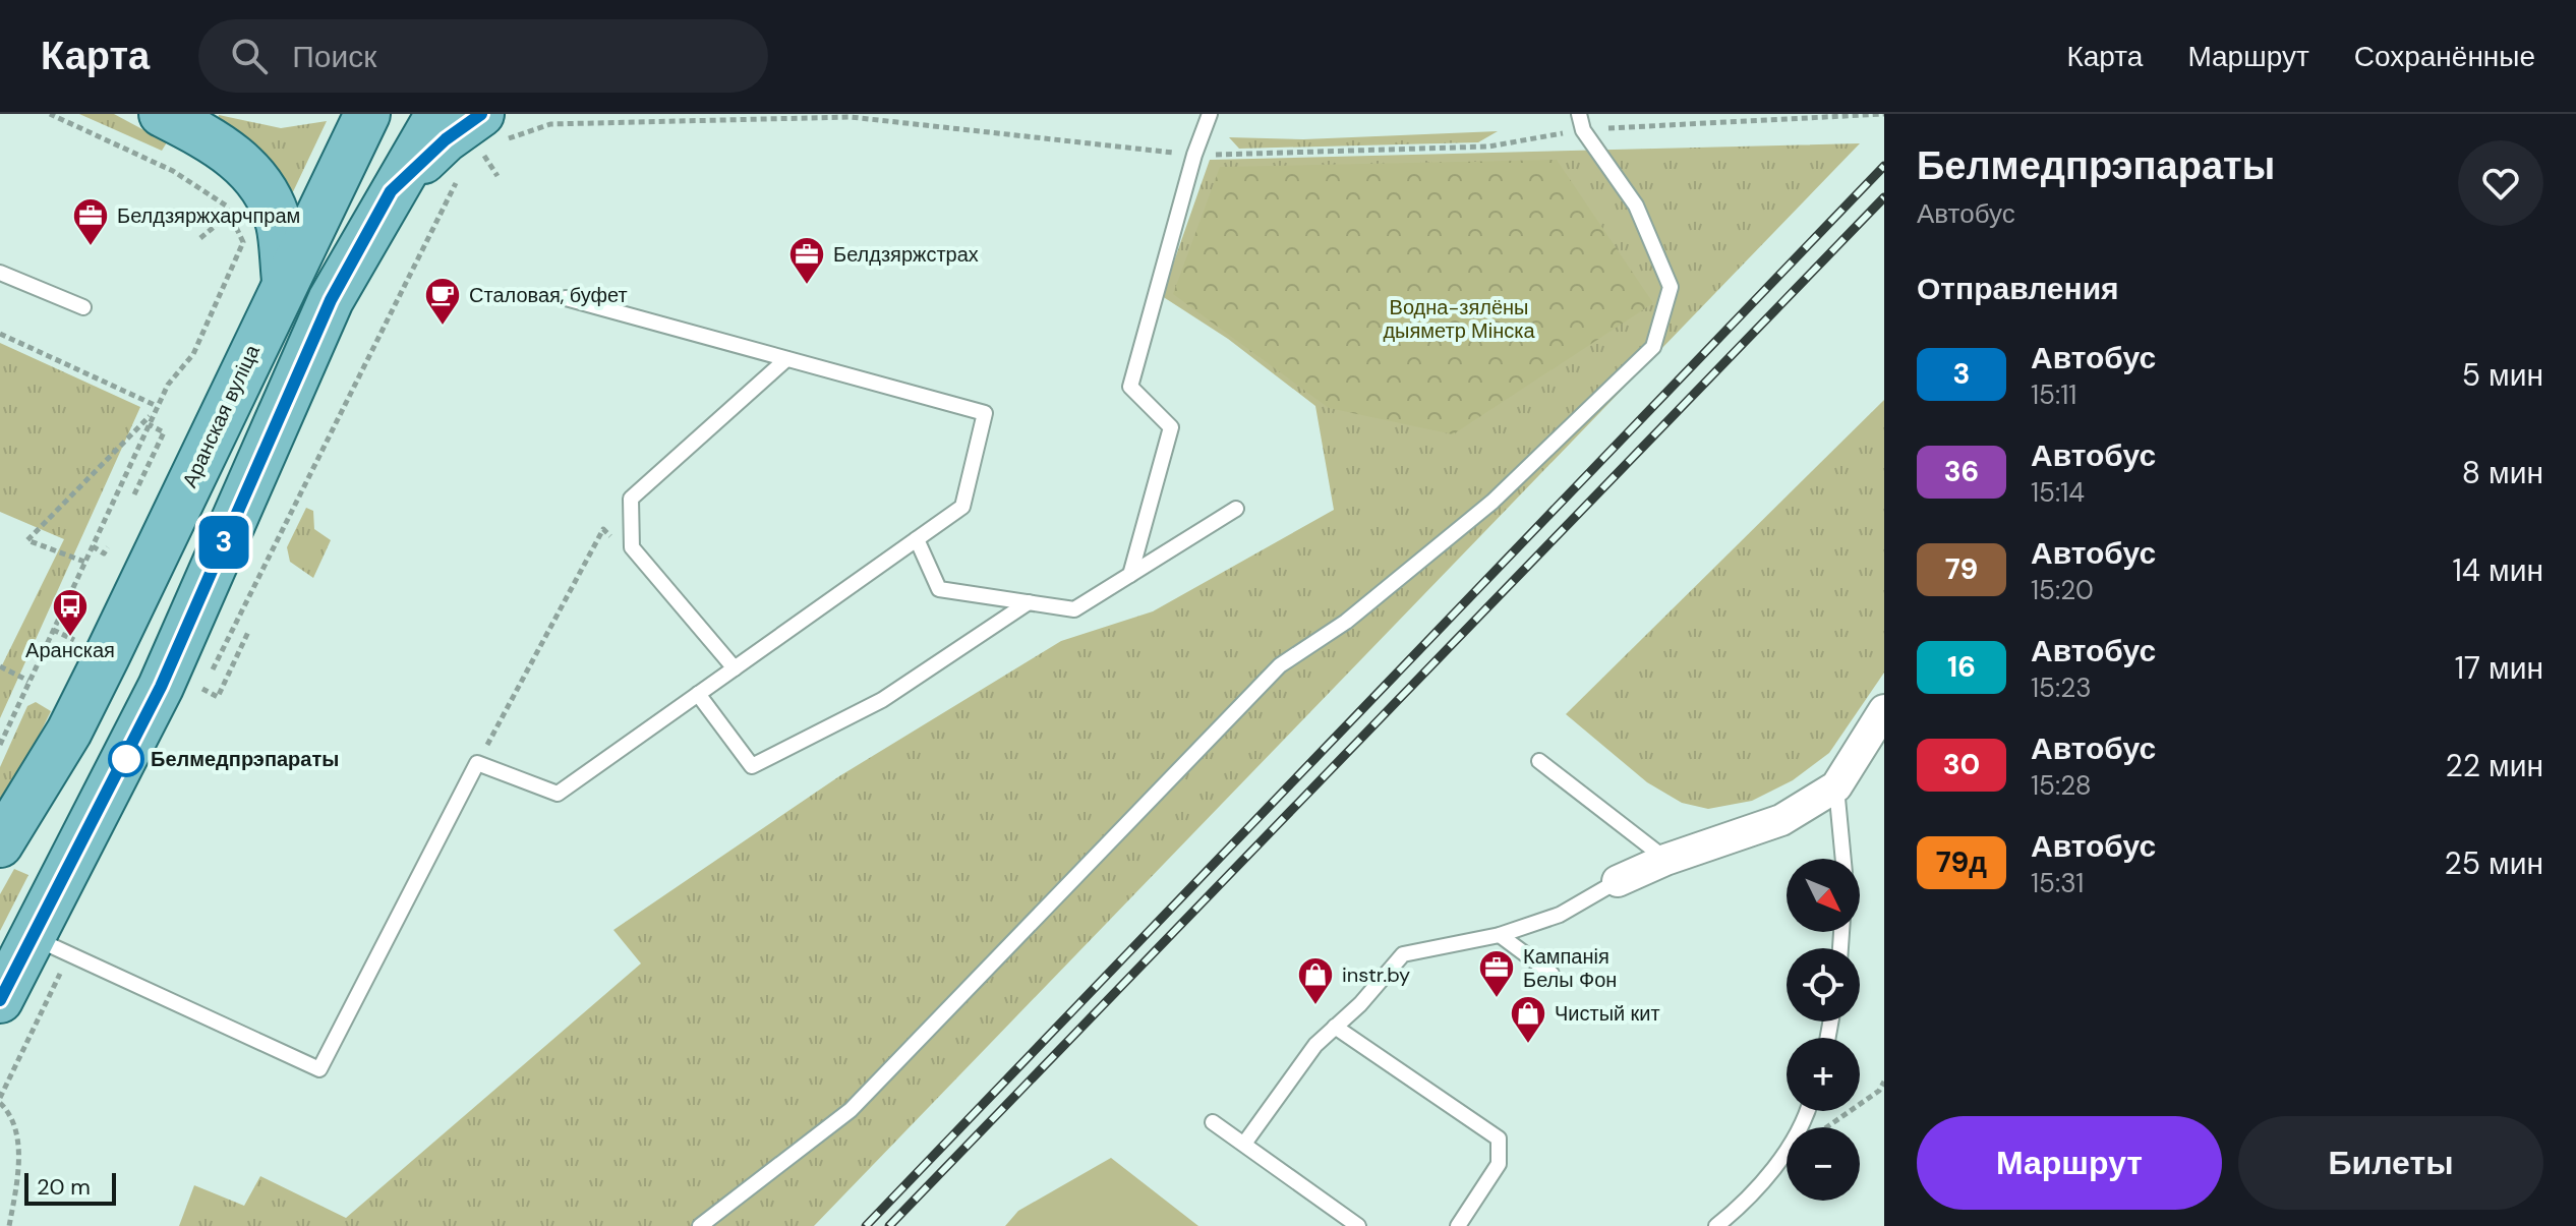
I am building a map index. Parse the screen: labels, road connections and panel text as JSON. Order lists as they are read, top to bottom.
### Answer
{
  "streets": {
    "main road": ["Аранская вуліца"]
  },
  "parks": ["Водна-зялёны дыяметр Мінска"],
  "places": {
    "office": ["Белдзяржхарчпрам", "Белдзяржстрах", "Кампанія Белы Фон"],
    "cafe": ["Сталовая, буфет"],
    "bus stop": ["Аранская"],
    "other": ["Белмедпрэпараты"],
    "shop": ["instr.by", "Чистый кит"]
  },
  "lines": ["bus line 3"],
  "scale_bar": "20 m",
  "north": "bottom right",
  "page": {
    "header": "Карта",
    "search": "Поиск",
    "nav": ["Карта", "Маршрут", "Сохранённые"],
    "on_map": "3",
    "heading": [
      ["Белмедпрэпараты", "Автобус"],
      "Отправления"
    ],
    "list": [
      {
        "mark": "3",
        "name": "Автобус",
        "note": "15:11",
        "value": "5 мин"
      },
      {
        "mark": "36",
        "name": "Автобус",
        "note": "15:14",
        "value": "8 мин"
      },
      {
        "mark": "79",
        "name": "Автобус",
        "note": "15:20",
        "value": "14 мин"
      },
      {
        "mark": "16",
        "name": "Автобус",
        "note": "15:23",
        "value": "17 мин"
      },
      {
        "mark": "30",
        "name": "Автобус",
        "note": "15:28",
        "value": "22 мин"
      },
      {
        "mark": "79д",
        "name": "Автобус",
        "note": "15:31",
        "value": "25 мин"
      }
    ],
    "map_buttons": ["+", "−"],
    "buttons": ["Маршрут", "Билеты"],
    "scale": "20 m"
  }
}
